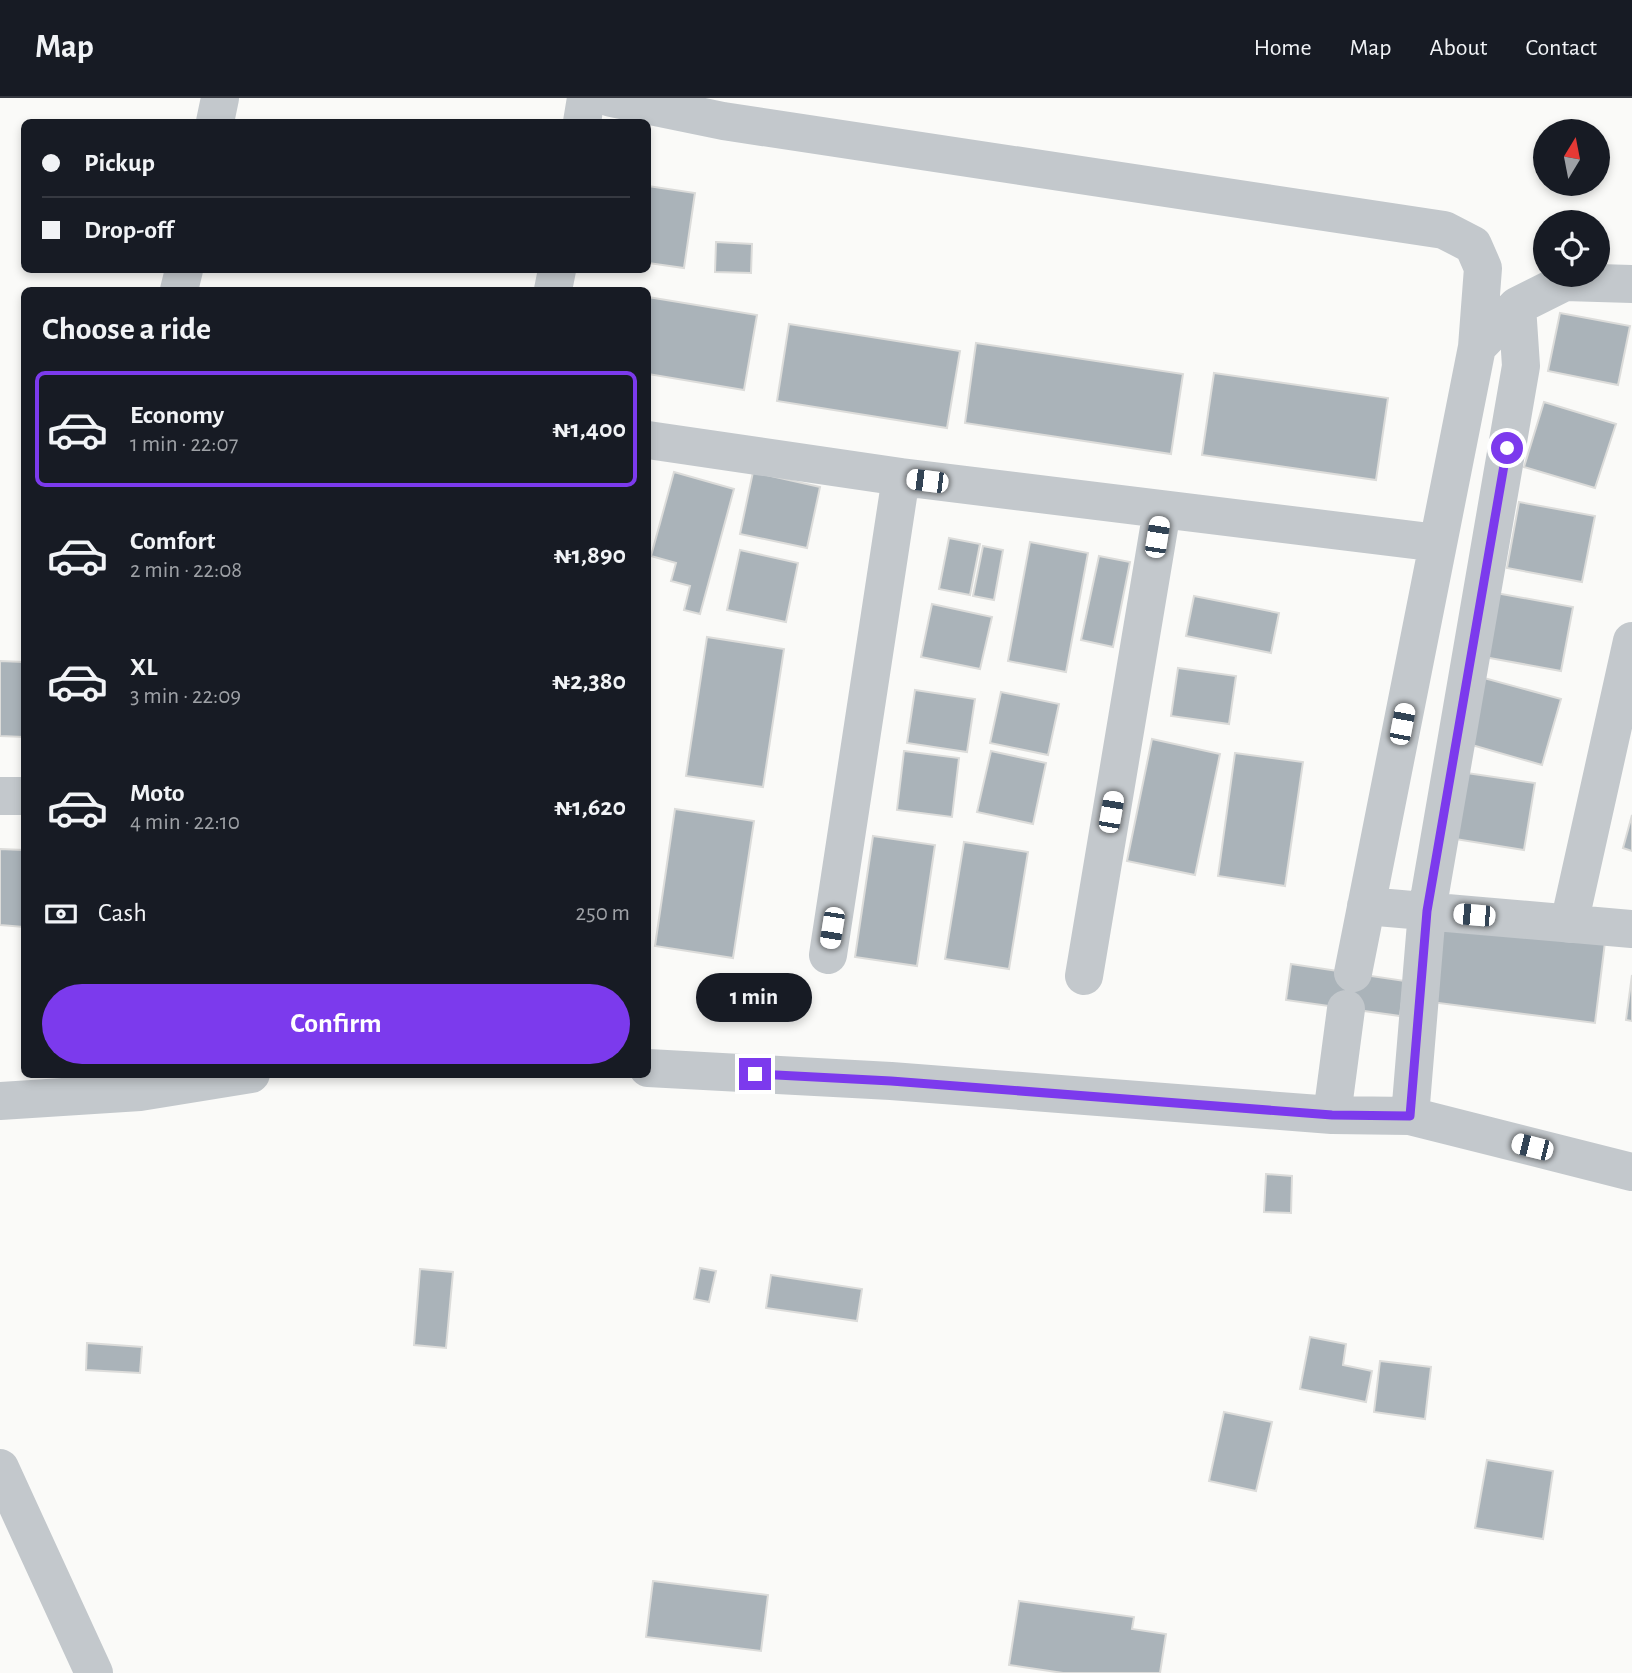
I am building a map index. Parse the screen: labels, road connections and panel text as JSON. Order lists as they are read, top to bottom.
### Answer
{
  "north": "top",
  "page": {
    "header": "Map",
    "nav": [
      "Home",
      "Map",
      "About",
      "Contact"
    ],
    "banner": ["Pickup", "Drop-off"],
    "heading": "Choose a ride",
    "list": [
      {
        "name": "Economy",
        "note": "1 min · 22:07",
        "value": "₦1,400"
      },
      {
        "name": "Comfort",
        "note": "2 min · 22:08",
        "value": "₦1,890"
      },
      {
        "name": "XL",
        "note": "3 min · 22:09",
        "value": "₦2,380"
      },
      {
        "name": "Moto",
        "note": "4 min · 22:10",
        "value": "₦1,620"
      }
    ],
    "pay": ["Cash", "250 m"],
    "buttons": "Confirm",
    "bubble": "1 min"
  }
}
